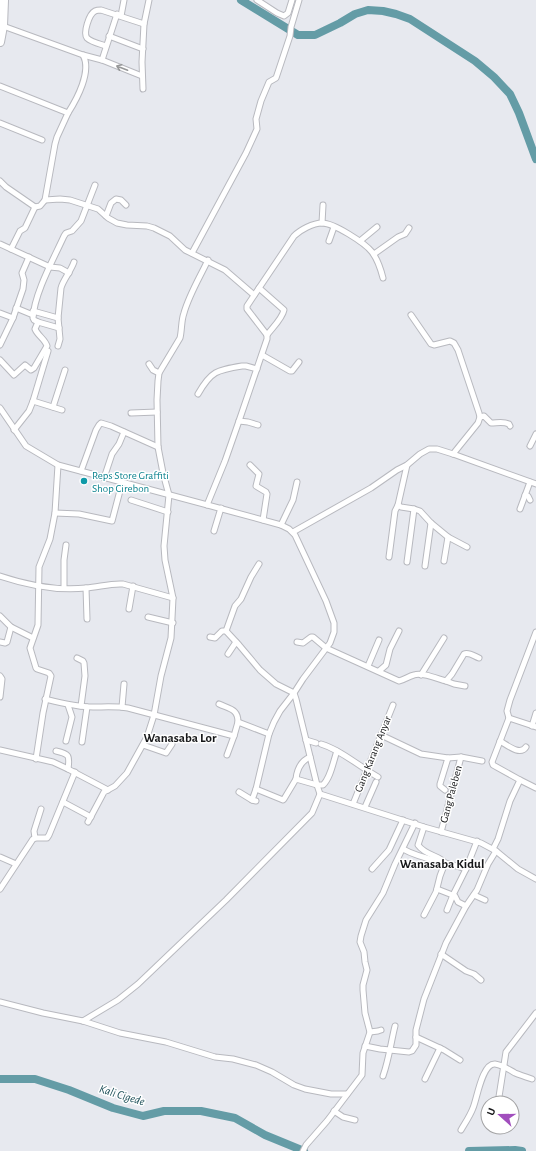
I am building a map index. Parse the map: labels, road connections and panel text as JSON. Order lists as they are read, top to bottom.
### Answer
{
  "streets": {
    "street": ["Gang Karang Anyar", "Gang Paleben"]
  },
  "districts": ["Wanasaba Lor", "Wanasaba Kidul"],
  "water": ["Kali Cigede"],
  "places": ["Reps Store Graffiti Shop Cirebon"],
  "north": "left"
}
